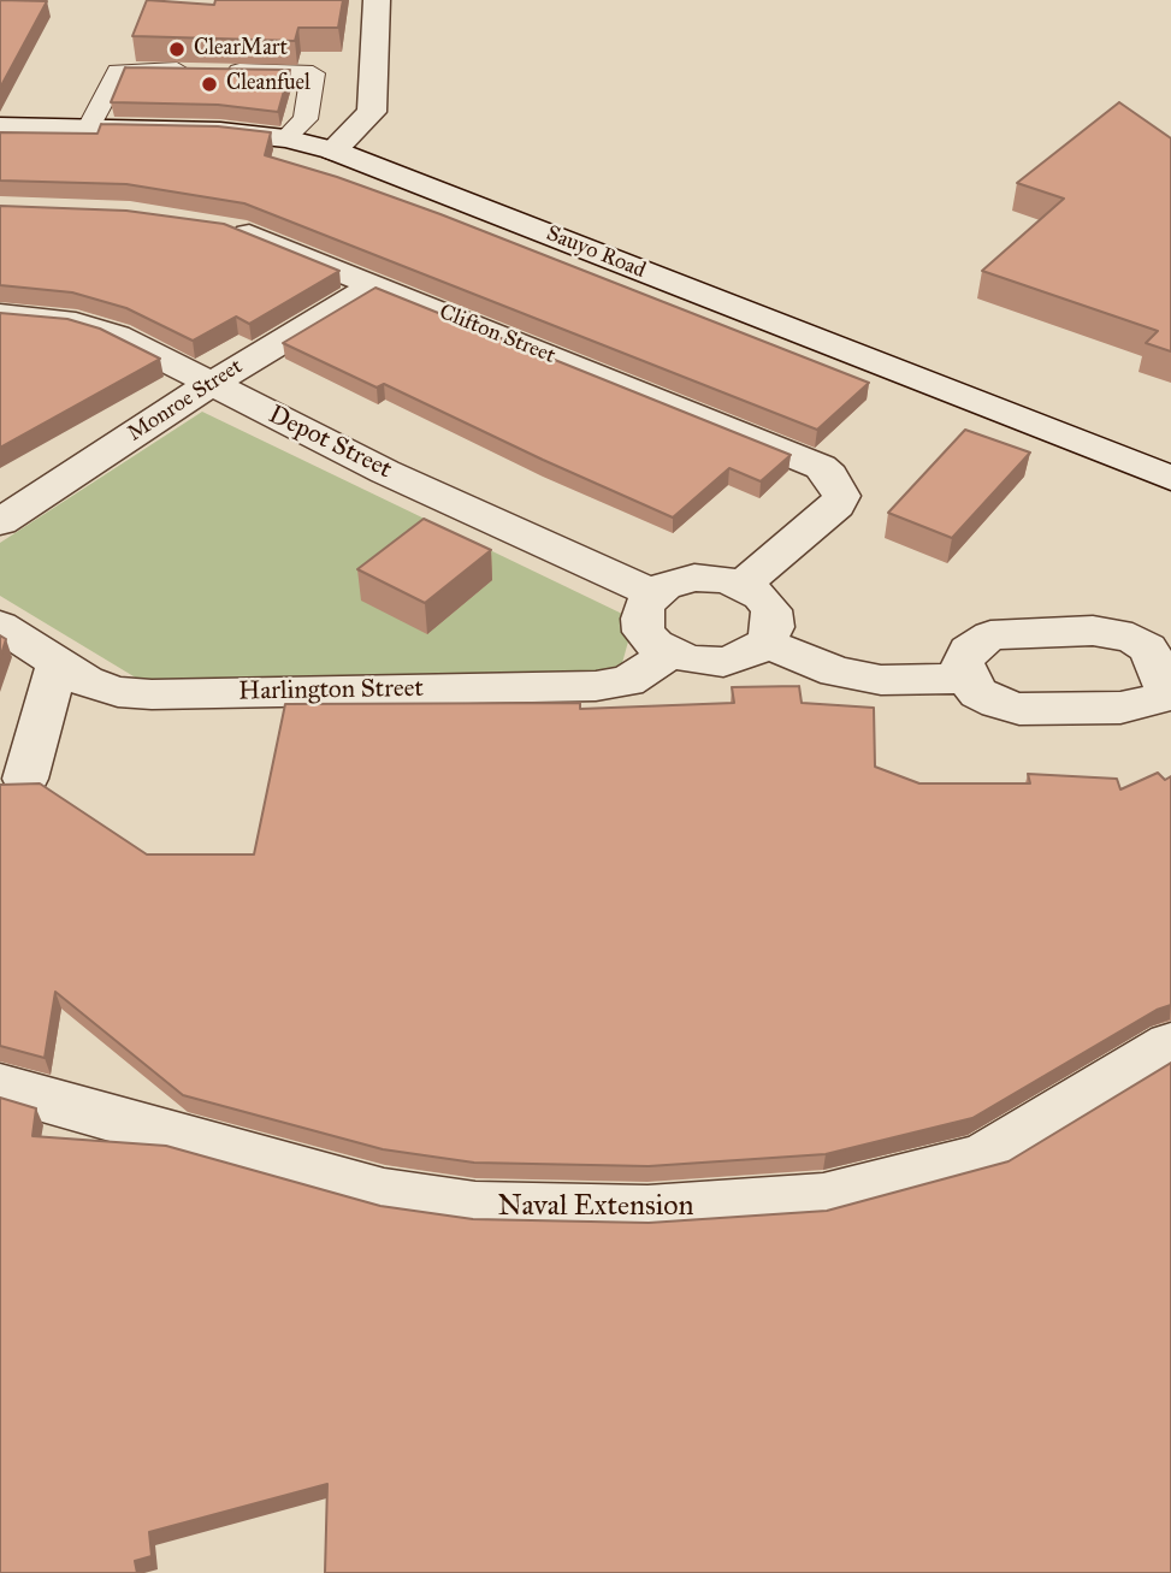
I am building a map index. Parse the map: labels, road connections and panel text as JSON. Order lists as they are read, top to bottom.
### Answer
{
  "streets": {
    "street": [
      "Sauyo Road",
      "Clifton Street",
      "Monroe Street",
      "Depot Street",
      "Harlington Street",
      "Naval Extension"
    ]
  },
  "crossings": [
    ["Clifton Street", "Monroe Street"],
    ["Clifton Street", "Depot Street"],
    ["Clifton Street", "Harlington Street"],
    ["Monroe Street", "Depot Street"],
    ["Depot Street", "Harlington Street"]
  ],
  "places": ["ClearMart", "Cleanfuel"]
}
